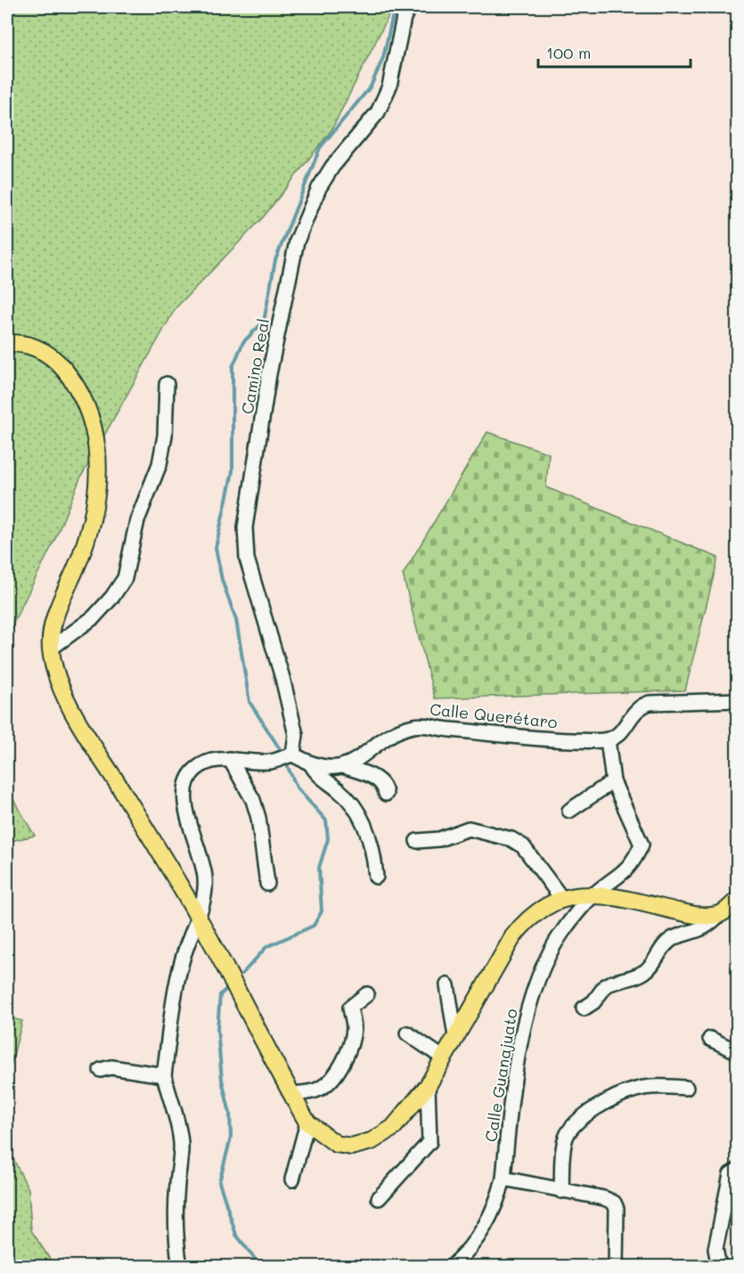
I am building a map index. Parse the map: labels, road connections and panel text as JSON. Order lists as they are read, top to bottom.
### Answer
{
  "streets": {
    "street": ["Camino Real", "Calle Querétaro", "Calle Guanajuato"]
  },
  "scale_bar": "100 m"
}
